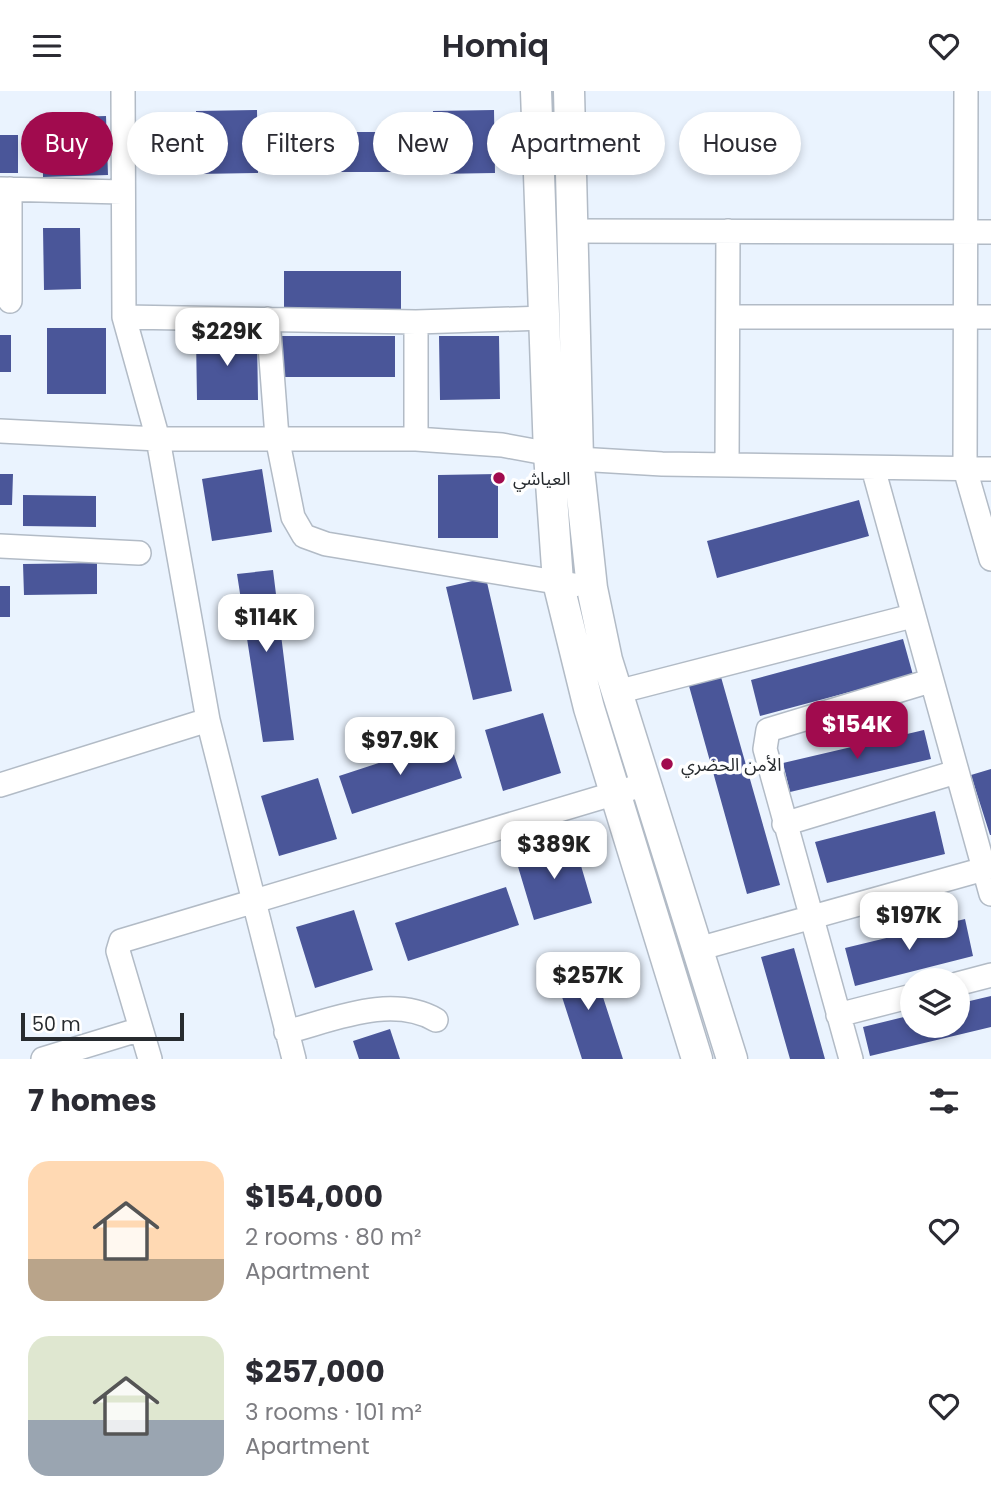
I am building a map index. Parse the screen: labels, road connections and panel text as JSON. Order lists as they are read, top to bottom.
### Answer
{
  "places": ["العياشي", "الأمن الحضري"],
  "scale_bar": "50 m",
  "page": {
    "header": "Homiq",
    "chip": [
      "Buy",
      "Rent",
      "Filters",
      "New",
      "Apartment",
      "House"
    ],
    "price": [
      "$229K",
      "$114K",
      "$154K",
      "$97.9K",
      "$389K",
      "$197K",
      "$257K"
    ],
    "scale": "50 m",
    "heading": "7 homes",
    "list": [
      {
        "name": "$154,000",
        "note": "2 rooms · 80 m² · Apartment"
      },
      {
        "name": "$257,000",
        "note": "3 rooms · 101 m² · Apartment"
      }
    ]
  }
}
